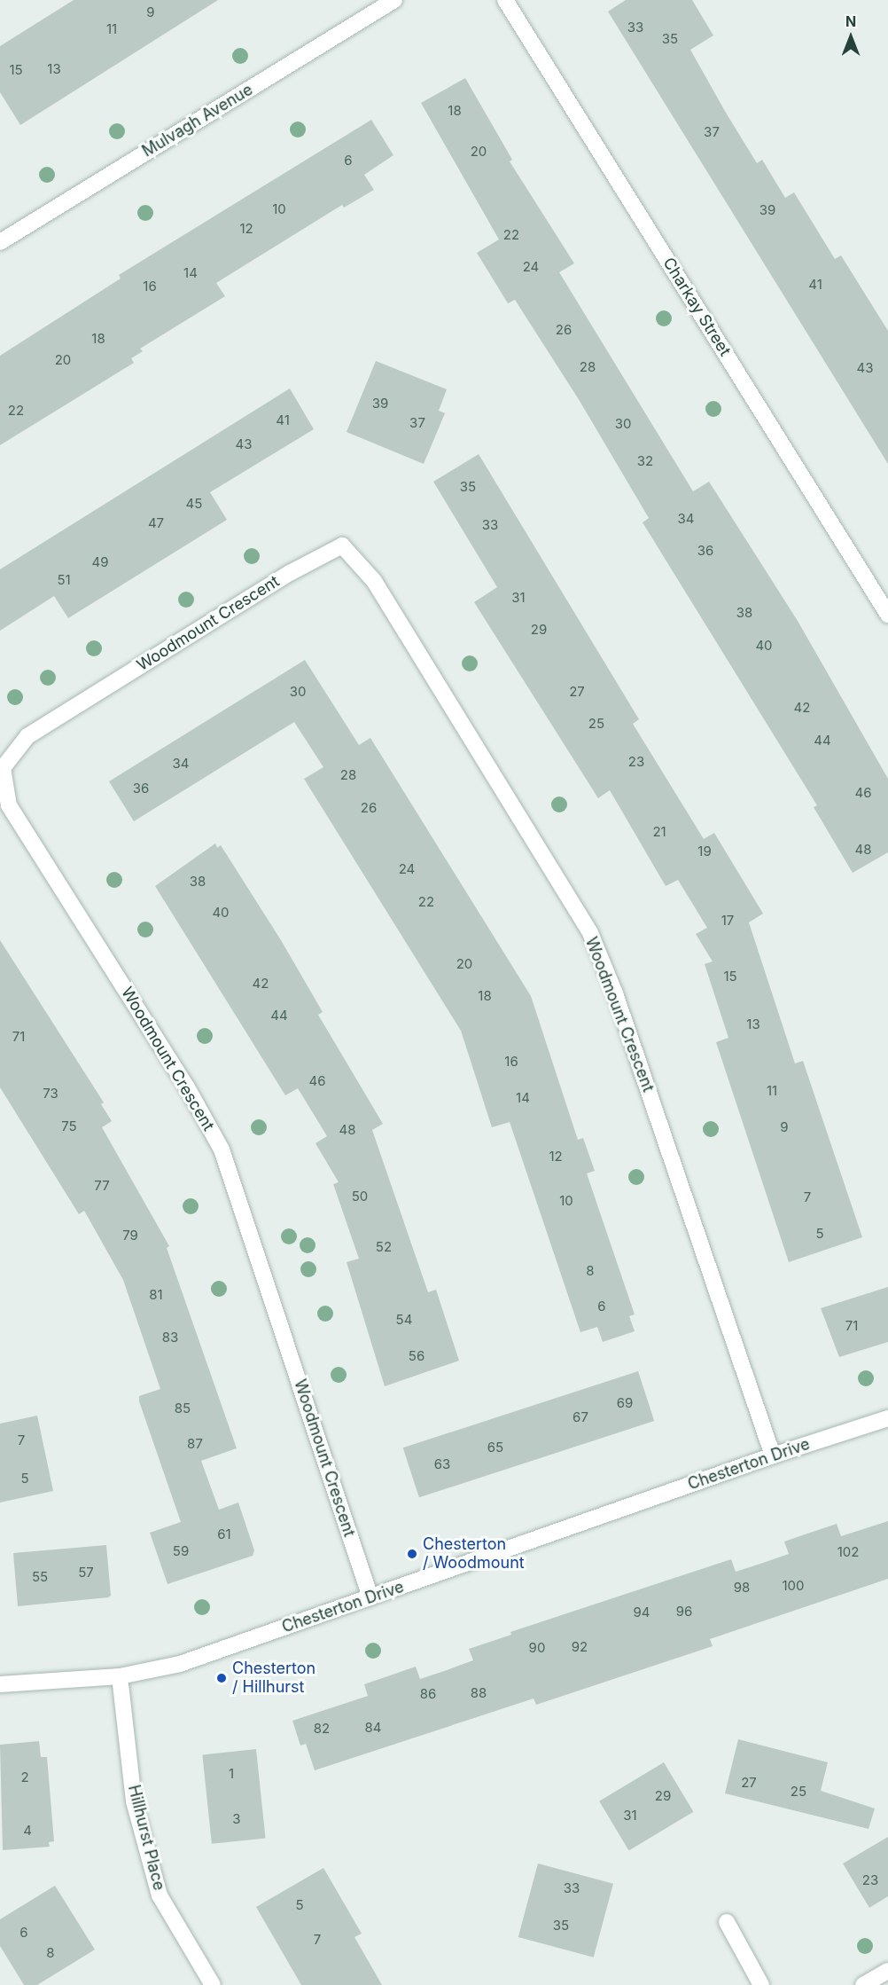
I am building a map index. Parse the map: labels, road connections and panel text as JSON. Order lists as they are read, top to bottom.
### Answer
{
  "streets": {
    "street": [
      "Mulvagh Avenue",
      "Charkay Street",
      "Woodmount Crescent",
      "Chesterton Drive",
      "Hillhurst Place"
    ]
  },
  "crossings": [
    ["Woodmount Crescent", "Chesterton Drive"],
    ["Chesterton Drive", "Hillhurst Place"]
  ],
  "places": ["Chesterton / Woodmount", "Chesterton / Hillhurst"],
  "house_numbers": [
    "9",
    "33",
    "11",
    "35",
    "13",
    "15",
    "18",
    "37",
    "20",
    "6",
    "10",
    "39",
    "12",
    "22",
    "24",
    "14",
    "41",
    "16",
    "26",
    "18",
    "20",
    "28",
    "43",
    "39",
    "22",
    "41",
    "37",
    "30",
    "43",
    "32",
    "35",
    "45",
    "34",
    "47",
    "33",
    "36",
    "49",
    "51",
    "31",
    "38",
    "29",
    "40",
    "30",
    "27",
    "42",
    "25",
    "44",
    "23",
    "34",
    "28",
    "36",
    "46",
    "26",
    "21",
    "48",
    "19",
    "24",
    "38",
    "22",
    "40",
    "17",
    "20",
    "15",
    "42",
    "18",
    "44",
    "13",
    "71",
    "16",
    "46",
    "11",
    "73",
    "14",
    "75",
    "9",
    "48",
    "12",
    "77",
    "50",
    "7",
    "10",
    "5",
    "79",
    "52",
    "8",
    "81",
    "6",
    "54",
    "71",
    "83",
    "56",
    "69",
    "85",
    "67",
    "7",
    "87",
    "65",
    "63",
    "5",
    "61",
    "59",
    "102",
    "57",
    "55",
    "100",
    "98",
    "96",
    "94",
    "92",
    "90",
    "88",
    "86",
    "84",
    "82",
    "1",
    "2",
    "27",
    "25",
    "29",
    "31",
    "3",
    "4",
    "23",
    "33",
    "5",
    "35",
    "6",
    "7",
    "8"
  ],
  "north": "top"
}
